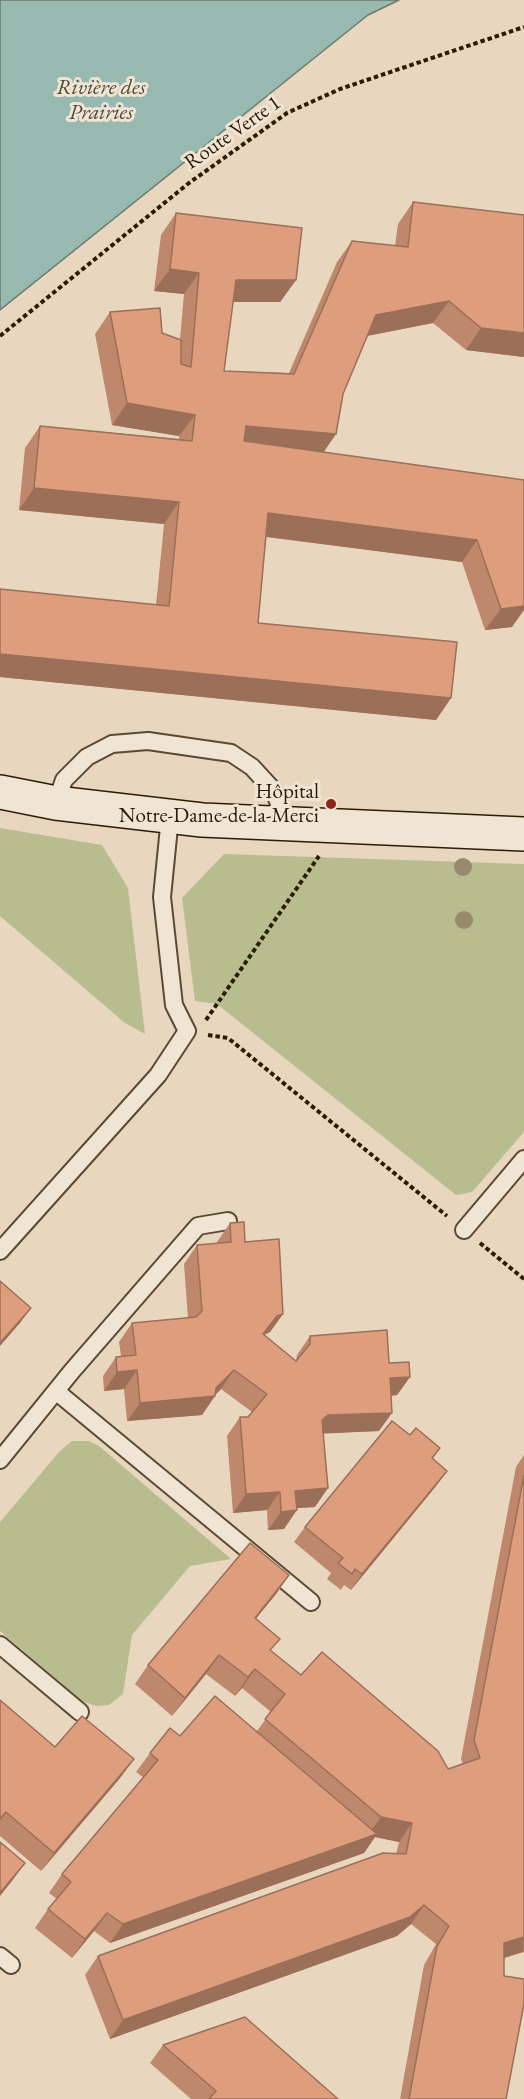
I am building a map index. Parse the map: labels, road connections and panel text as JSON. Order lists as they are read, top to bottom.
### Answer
{
  "streets": {
    "path": ["Route Verte 1"]
  },
  "water": ["Rivière des Prairies"],
  "places": ["Hôpital Notre-Dame-de-la-Merci"]
}
